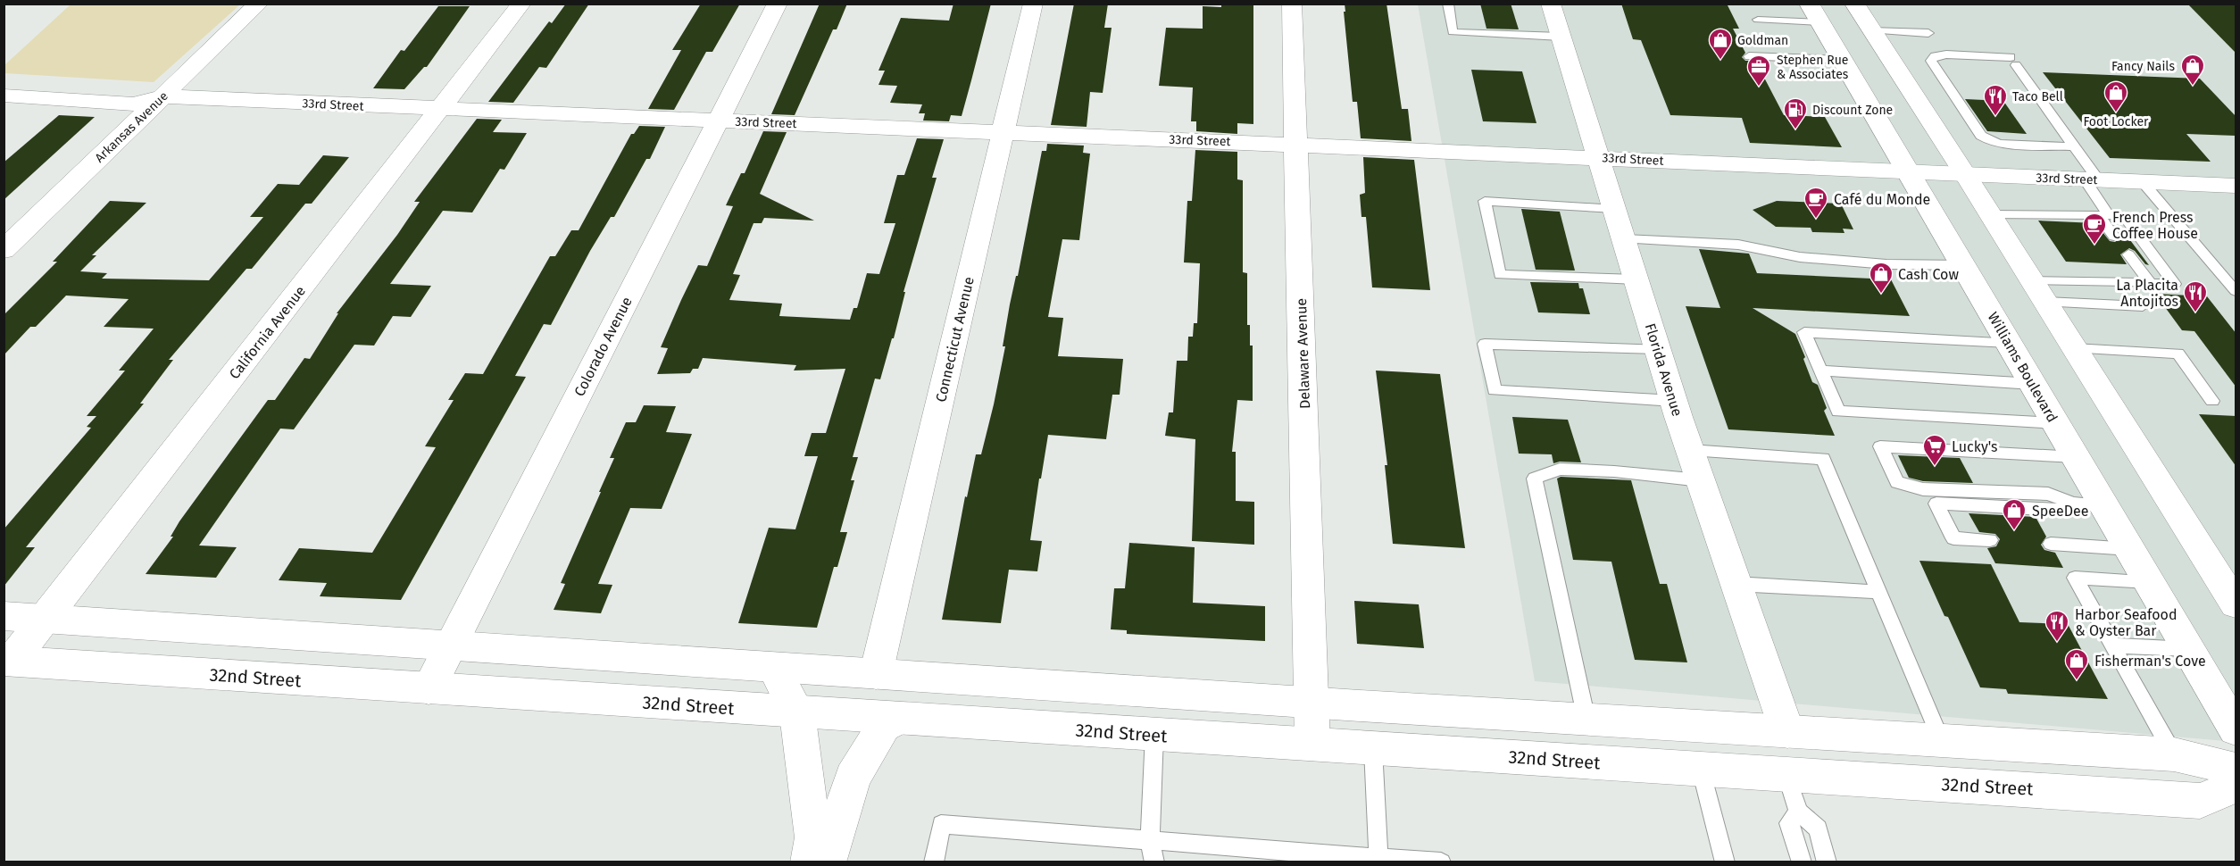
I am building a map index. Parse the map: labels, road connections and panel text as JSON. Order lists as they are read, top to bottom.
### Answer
{
  "streets": {
    "main road": [
      "33rd Street",
      "Arkansas Avenue",
      "California Avenue",
      "Connecticut Avenue",
      "Colorado Avenue",
      "Delaware Avenue",
      "Williams Boulevard",
      "Florida Avenue",
      "32nd Street"
    ]
  },
  "crossings": [
    ["33rd Street", "Arkansas Avenue"],
    ["33rd Street", "California Avenue"],
    ["33rd Street", "Connecticut Avenue"],
    ["33rd Street", "Colorado Avenue"],
    ["33rd Street", "Delaware Avenue"],
    ["33rd Street", "Williams Boulevard"],
    ["33rd Street", "Florida Avenue"],
    ["California Avenue", "32nd Street"],
    ["Colorado Avenue", "32nd Street"],
    ["Delaware Avenue", "32nd Street"]
  ],
  "places": {
    "shop": [
      "Goldman",
      "Fancy Nails",
      "Foot Locker",
      "Cash Cow",
      "SpeeDee",
      "Fisherman's Cove"
    ],
    "office": ["Stephen Rue & Associates"],
    "restaurant": ["Taco Bell", "La Placita Antojitos", "Harbor Seafood & Oyster Bar"],
    "fuel station": ["Discount Zone"],
    "cafe": ["Café du Monde", "French Press Coffee House"],
    "supermarket": ["Lucky's"]
  }
}
